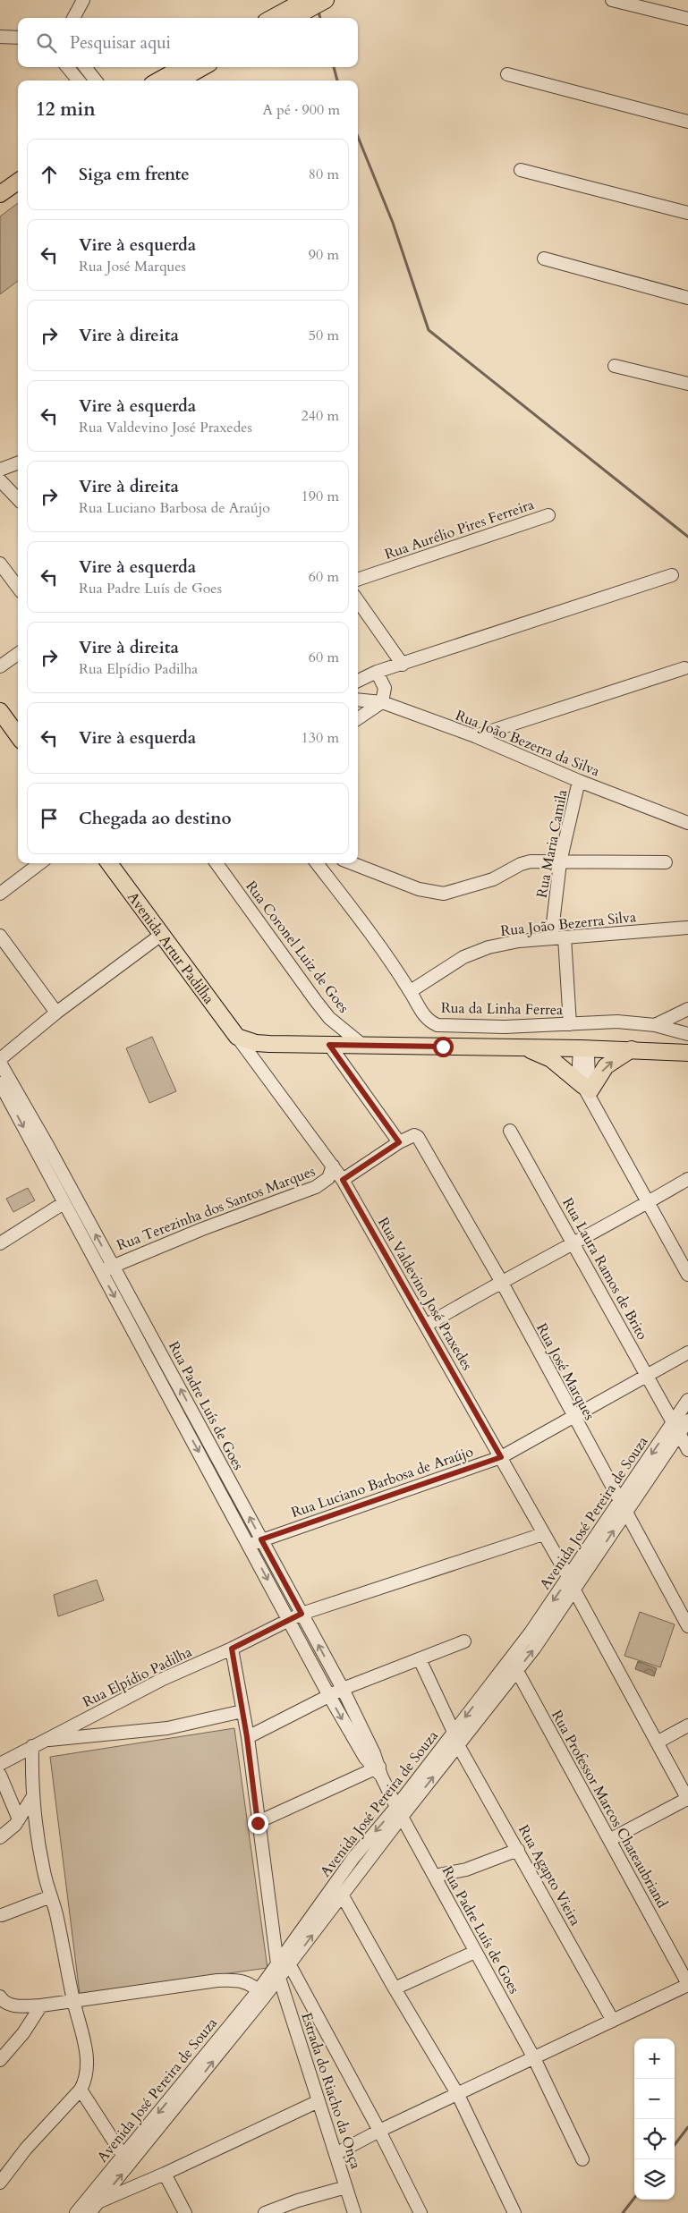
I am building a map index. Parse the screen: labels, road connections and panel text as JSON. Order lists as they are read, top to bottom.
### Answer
{
  "streets": {
    "main road": ["Avenida Artur Padilha"],
    "street": [
      "Rua Aurélio Pires Ferreira",
      "Rua João Bezerra da Silva",
      "Rua Maria Camila",
      "Rua João Bezerra Silva",
      "Rua Coronel Luiz de Goes",
      "Rua da Linha Ferrea",
      "Rua Terezinha dos Santos Marques",
      "Rua Laura Ramos de Brito",
      "Rua Valdevino José Praxedes",
      "Rua José Marques",
      "Rua Padre Luís de Goes",
      "Rua Luciano Barbosa de Araújo",
      "Avenida José Pereira de Souza",
      "Rua Elpídio Padilha",
      "Rua Professor Marcos Chateaubriand",
      "Rua Agapto Vieira",
      "Estrada do Riacho da Onça"
    ]
  },
  "crossings": [
    ["Rua João Bezerra da Silva", "Rua Maria Camila"],
    ["Rua Maria Camila", "Rua João Bezerra Silva"],
    ["Rua João Bezerra Silva", "Rua da Linha Ferrea"],
    ["Avenida Artur Padilha", "Rua Valdevino José Praxedes"],
    ["Rua Terezinha dos Santos Marques", "Rua Valdevino José Praxedes"],
    ["Rua Terezinha dos Santos Marques", "Rua Padre Luís de Goes"],
    ["Rua Laura Ramos de Brito", "Rua Luciano Barbosa de Araújo"],
    ["Rua Laura Ramos de Brito", "Avenida José Pereira de Souza"],
    ["Rua Valdevino José Praxedes", "Rua Luciano Barbosa de Araújo"],
    ["Rua Valdevino José Praxedes", "Avenida José Pereira de Souza"],
    ["Rua Valdevino José Praxedes", "Rua Elpídio Padilha"],
    ["Rua José Marques", "Rua Luciano Barbosa de Araújo"],
    ["Rua José Marques", "Avenida José Pereira de Souza"],
    ["Rua Padre Luís de Goes", "Rua Luciano Barbosa de Araújo"],
    ["Rua Padre Luís de Goes", "Avenida José Pereira de Souza"],
    ["Rua Padre Luís de Goes", "Rua Elpídio Padilha"],
    ["Avenida José Pereira de Souza", "Rua Professor Marcos Chateaubriand"],
    ["Avenida José Pereira de Souza", "Rua Agapto Vieira"],
    ["Avenida José Pereira de Souza", "Estrada do Riacho da Onça"]
  ],
  "page": {
    "search": "Pesquisar aqui",
    "heading": ["12 min", "A pé · 900 m"],
    "list": [
      ["Siga em frente", "80 m"],
      ["Vire à esquerda", "Rua José Marques", "90 m"],
      ["Vire à direita", "50 m"],
      ["Vire à esquerda", "Rua Valdevino José Praxedes", "240 m"],
      ["Vire à direita", "Rua Luciano Barbosa de Araújo", "190 m"],
      ["Vire à esquerda", "Rua Padre Luís de Goes", "60 m"],
      ["Vire à direita", "Rua Elpídio Padilha", "60 m"],
      ["Vire à esquerda", "130 m"],
      "Chegada ao destino"
    ],
    "map_buttons": ["+", "−"]
  }
}
